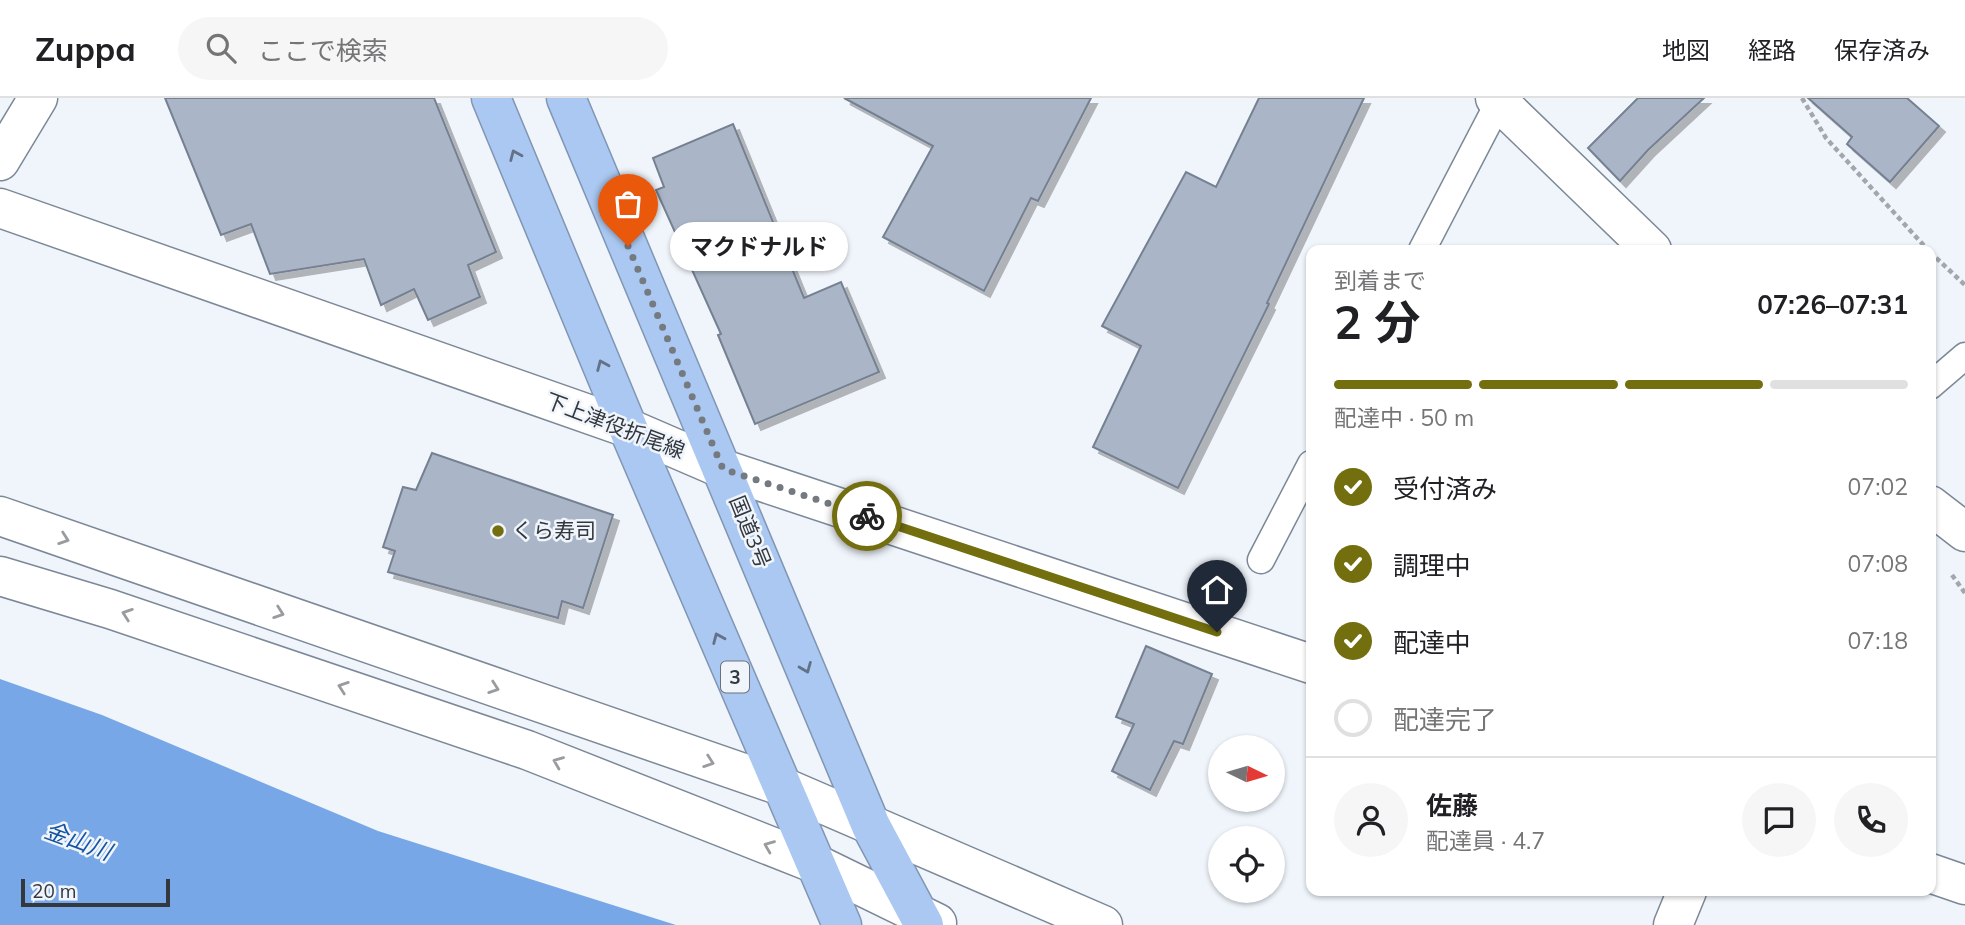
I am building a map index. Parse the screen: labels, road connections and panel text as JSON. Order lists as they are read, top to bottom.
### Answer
{
  "streets": {
    "highway": ["国道3号", "3"],
    "street": ["下上津役折尾線"]
  },
  "crossings": [
    ["下上津役折尾線", "国道3号"],
    ["下上津役折尾線", "3"]
  ],
  "water": ["金山川"],
  "places": ["マクドナルド", "くら寿司"],
  "scale_bar": "20 m",
  "north": "right",
  "page": {
    "header": "Zuppa",
    "search": "ここで検索",
    "nav": ["地図", "経路", "保存済み"],
    "bubble": "マクドナルド",
    "heading": ["2 分", "到着まで", "07:26–07:31"],
    "panel": ["佐藤", "配達員 · 4.7"],
    "bar": "配達中 · 50 m",
    "list": [
      ["受付済み", "07:02"],
      ["調理中", "07:08"],
      ["配達中", "07:18"],
      "配達完了"
    ],
    "scale": "20 m"
  }
}
